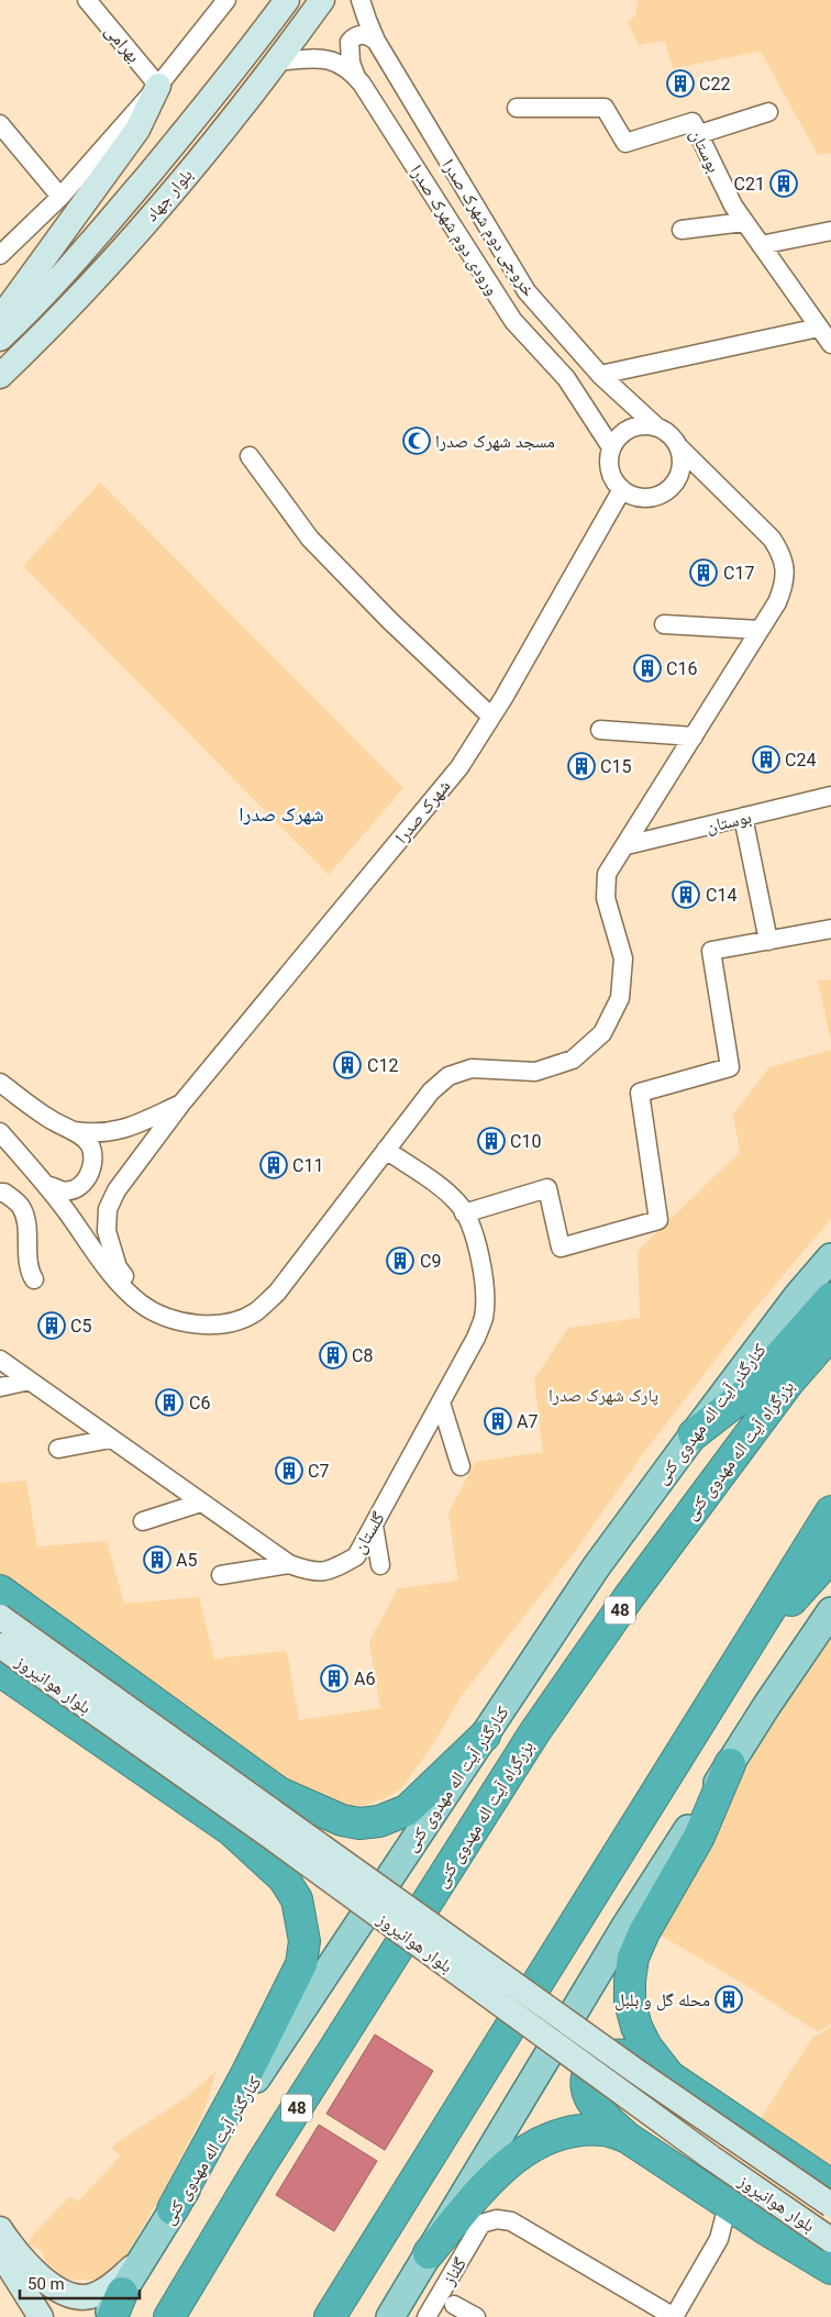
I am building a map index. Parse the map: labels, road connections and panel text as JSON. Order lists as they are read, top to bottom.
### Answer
{
  "streets": {
    "highway": ["بزرگراه آیت اله مهدوی کنی", "48"],
    "main road": ["بلوار جهاد", "کنارگذر آیت اله مهدوی کنی", "بلوار هوانیروز"],
    "street": [
      "بهرامی",
      "بوستان",
      "خروجی دوم شهرک صدرا",
      "ورودی دوم شهرک صدرا",
      "شهرک صدرا",
      "گلستان",
      "گلناز"
    ]
  },
  "crossings": [
    ["بلوار جهاد", "ورودی دوم شهرک صدرا"],
    ["خروجی دوم شهرک صدرا", "ورودی دوم شهرک صدرا"],
    ["خروجی دوم شهرک صدرا", "شهرک صدرا"],
    ["ورودی دوم شهرک صدرا", "شهرک صدرا"]
  ],
  "districts": ["شهرک صدرا"],
  "parks": ["پارک شهرک صدرا"],
  "places": {
    "building": [
      "C22",
      "C21",
      "C17",
      "C16",
      "C24",
      "C15",
      "C14",
      "C12",
      "C10",
      "C11",
      "C9",
      "C5",
      "C8",
      "C6",
      "A7",
      "C7",
      "A5",
      "A6",
      "محله گل و بلبل"
    ],
    "mosque": ["مسجد شهرک صدرا"]
  },
  "scale_bar": "50 m"
}
